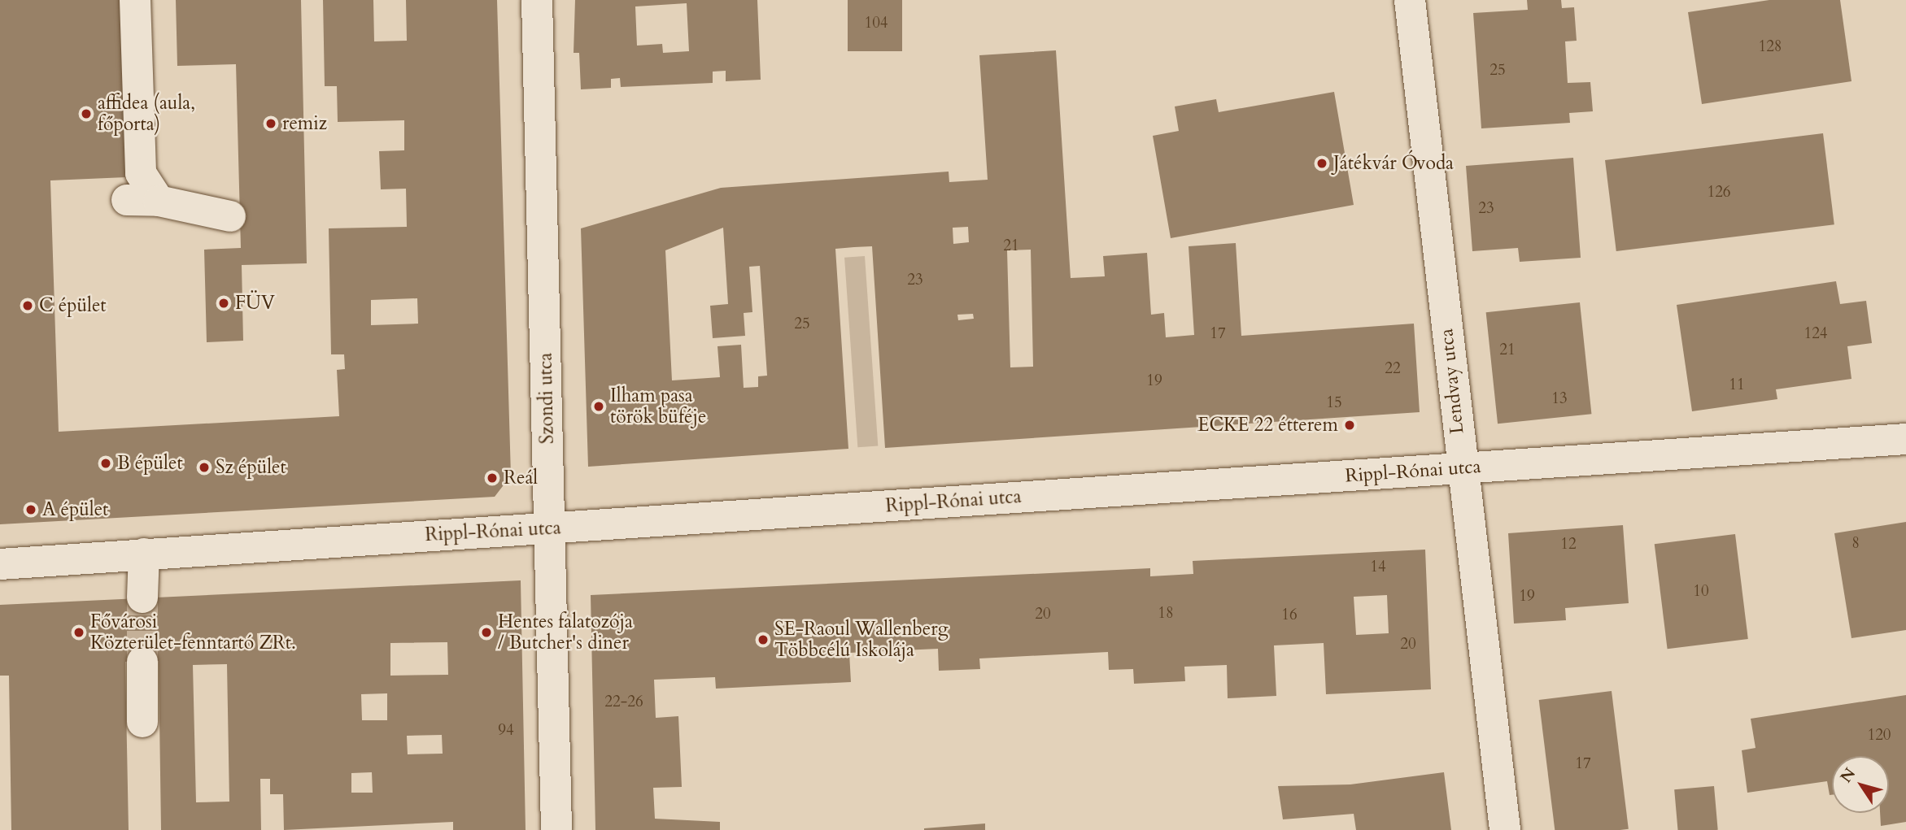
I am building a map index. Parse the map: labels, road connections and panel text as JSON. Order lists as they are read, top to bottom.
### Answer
{
  "streets": {
    "street": ["Lendvay utca", "Szondi utca", "Rippl-Rónai utca"]
  },
  "crossings": [
    ["Lendvay utca", "Rippl-Rónai utca"],
    ["Szondi utca", "Rippl-Rónai utca"]
  ],
  "places": [
    "affidea (aula, főporta)",
    "remiz",
    "Játékvár Óvoda",
    "FÜV",
    "C épület",
    "Ilham pasa török büféje",
    "ECKE 22 étterem",
    "B épület",
    "Sz épület",
    "Reál",
    "A épület",
    "Fővárosi Közterület-fenntartó ZRt.",
    "Hentes falatozója / Butcher's diner",
    "SE-Raoul Wallenberg Többcélú Iskolája"
  ],
  "house_numbers": [
    "104",
    "128",
    "25",
    "126",
    "23",
    "21",
    "23",
    "25",
    "17",
    "124",
    "21",
    "22",
    "19",
    "11",
    "13",
    "15",
    "8",
    "12",
    "14",
    "10",
    "19",
    "18",
    "20",
    "16",
    "20",
    "22-26",
    "94",
    "120",
    "17"
  ],
  "north": "top left"
}
